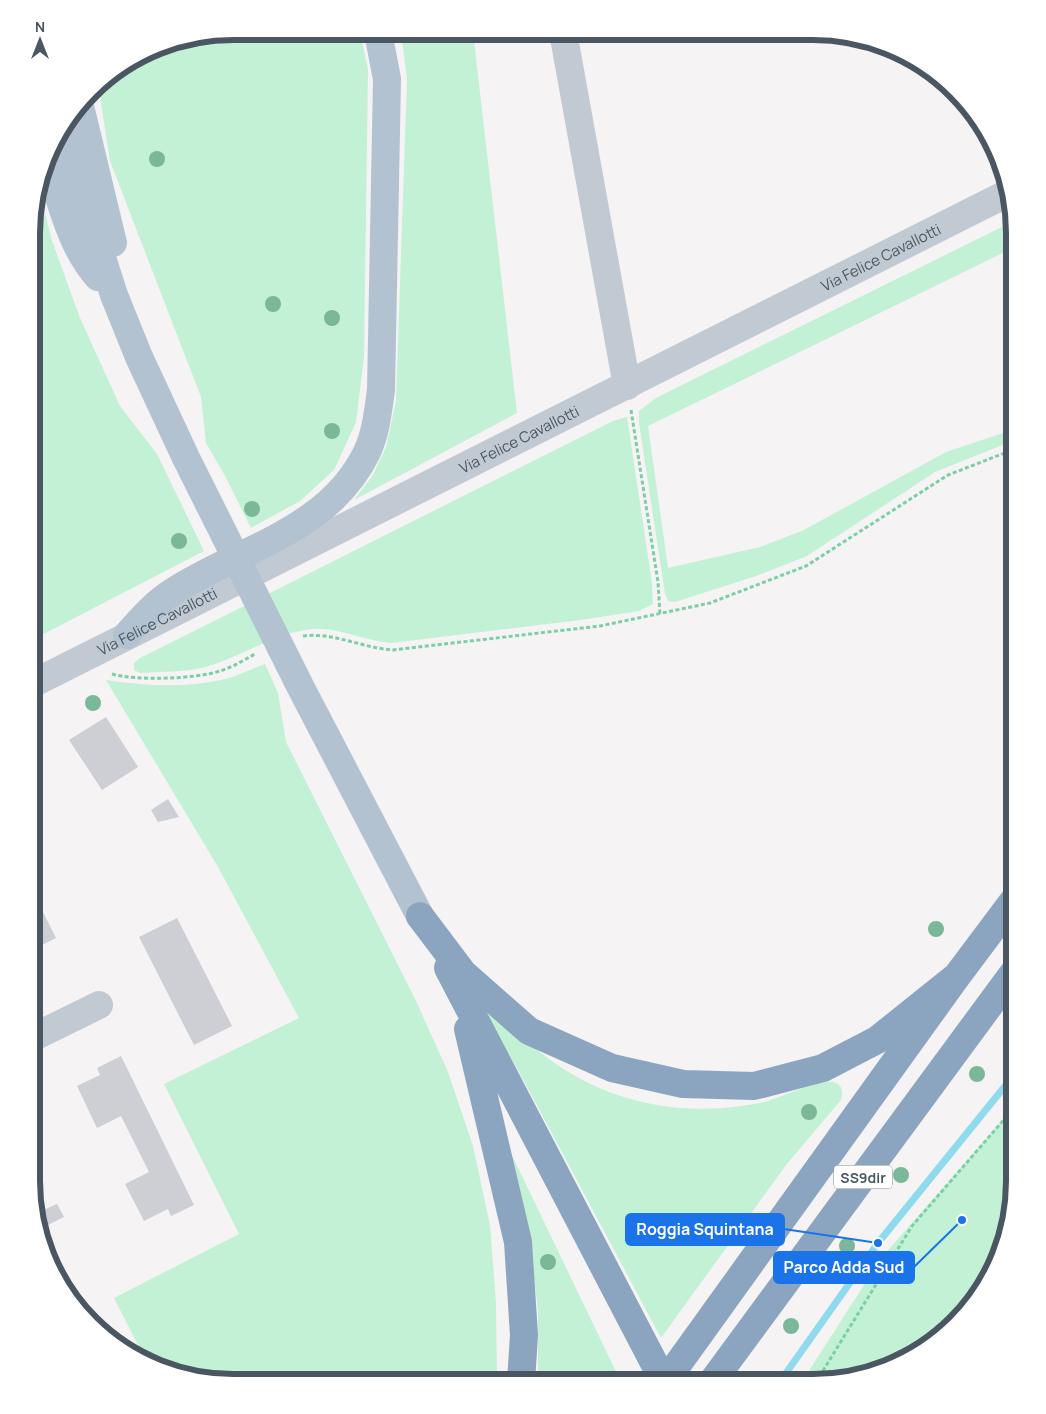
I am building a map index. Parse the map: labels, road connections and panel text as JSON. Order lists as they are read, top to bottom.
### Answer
{
  "streets": {
    "highway": ["SS9dir"],
    "street": ["Via Felice Cavallotti"]
  },
  "places": ["Parco Adda Sud", "Roggia Squintana"],
  "north": "top"
}
